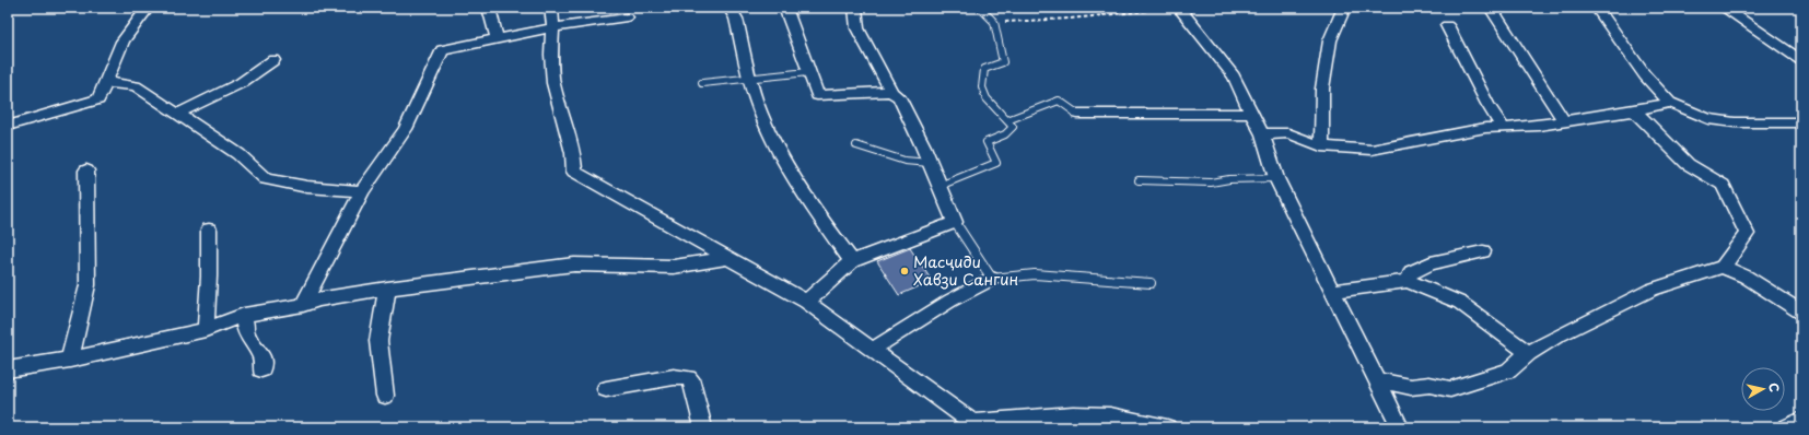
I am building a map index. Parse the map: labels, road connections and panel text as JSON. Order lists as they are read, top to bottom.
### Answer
{
  "places": ["Масҷиди Хавзи Сангин"],
  "north": "right"
}
